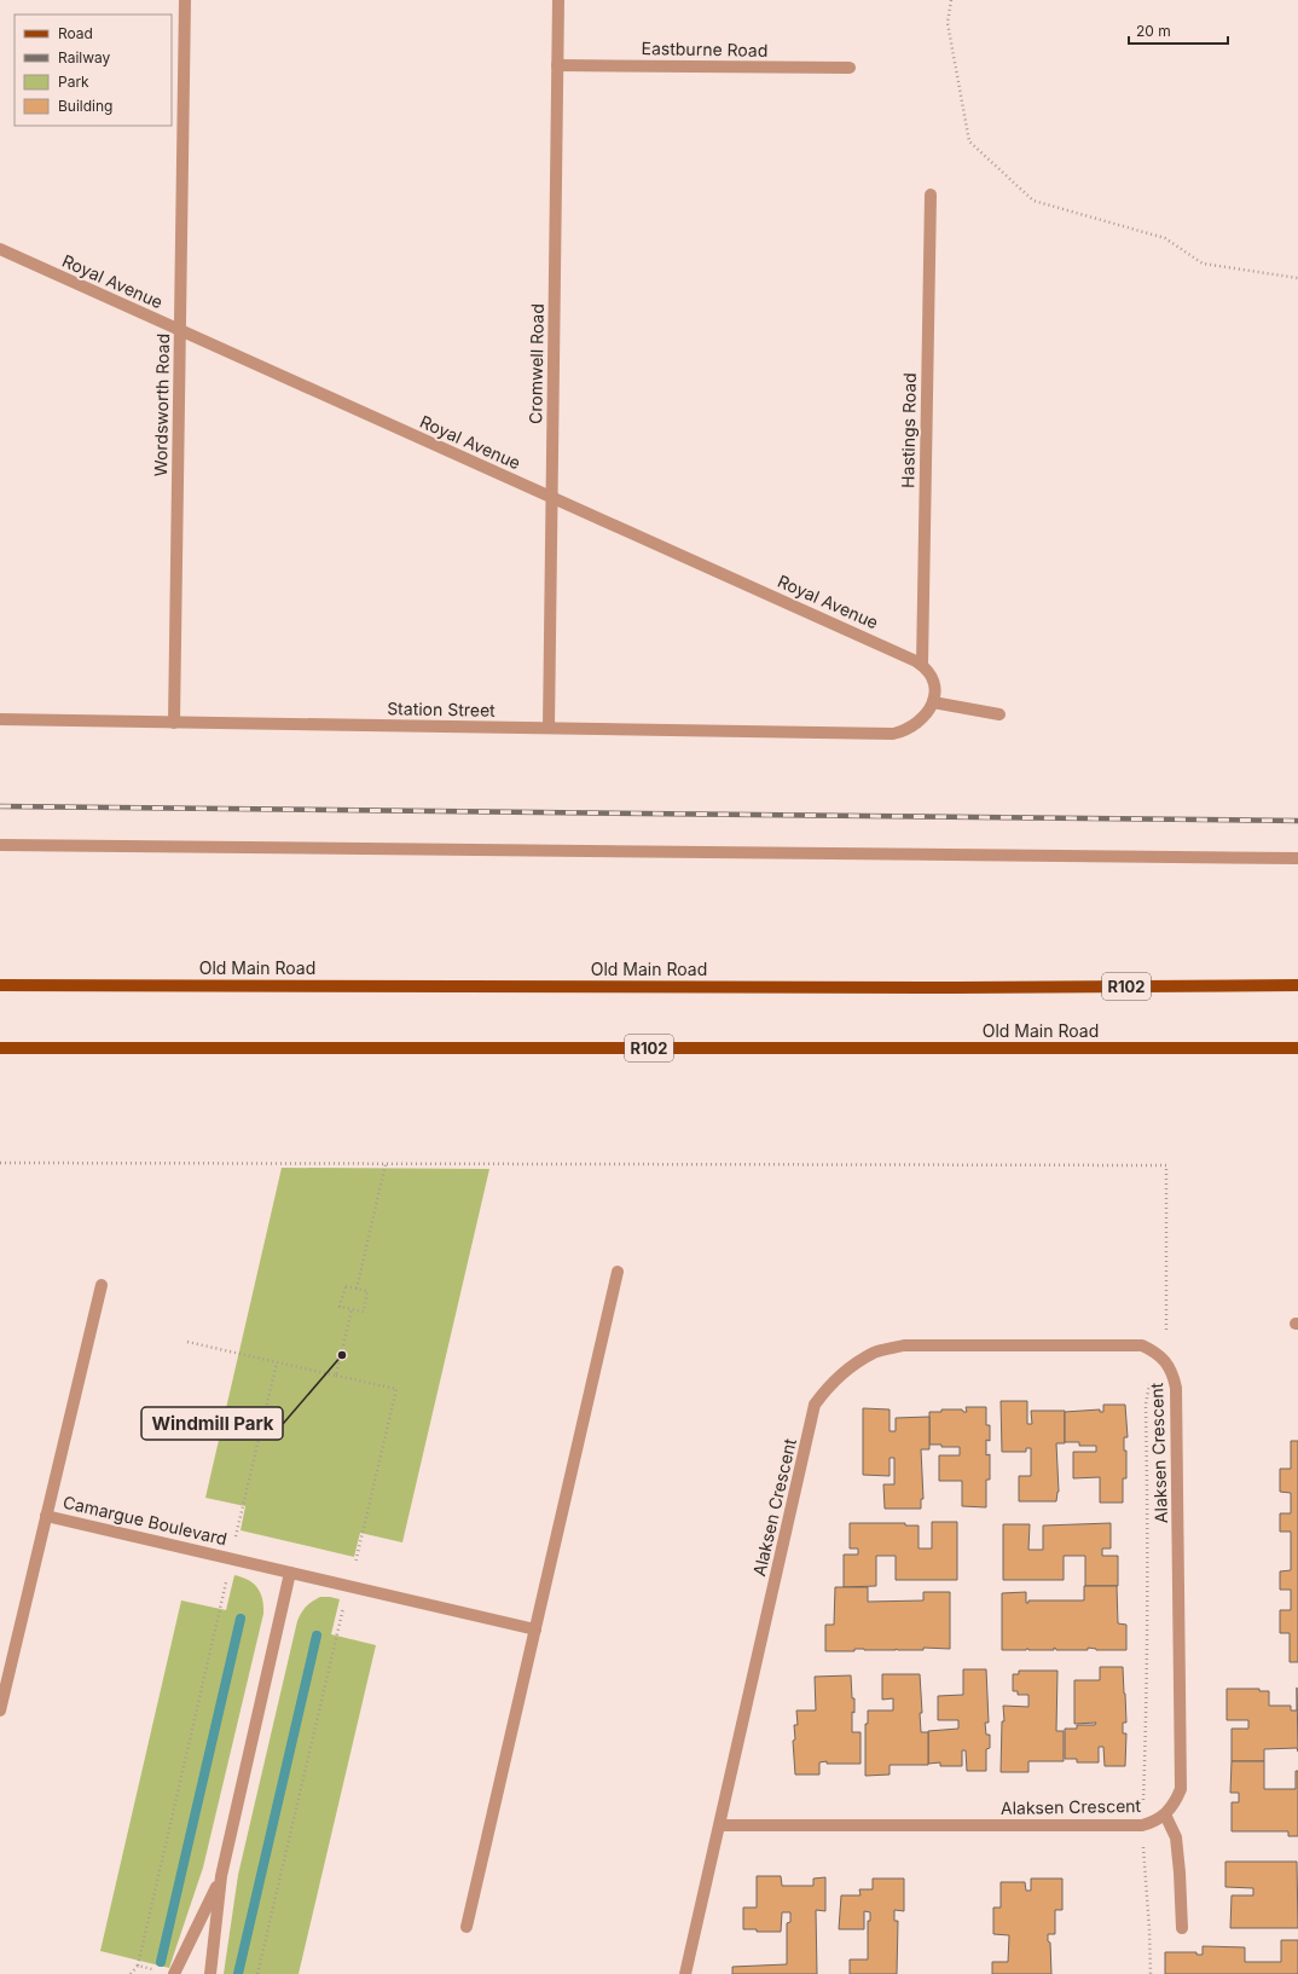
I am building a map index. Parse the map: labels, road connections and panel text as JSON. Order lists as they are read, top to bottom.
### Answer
{
  "streets": {
    "main road": ["Old Main Road", "R102"],
    "street": [
      "Eastburne Road",
      "Royal Avenue",
      "Cromwell Road",
      "Wordsworth Road",
      "Hastings Road",
      "Station Street",
      "Alaksen Crescent",
      "Camargue Boulevard"
    ]
  },
  "crossings": [
    ["Eastburne Road", "Cromwell Road"],
    ["Royal Avenue", "Cromwell Road"],
    ["Royal Avenue", "Wordsworth Road"],
    ["Royal Avenue", "Hastings Road"],
    ["Cromwell Road", "Station Street"],
    ["Wordsworth Road", "Station Street"],
    ["Hastings Road", "Station Street"]
  ],
  "places": ["Windmill Park"],
  "legend": [
    "Road",
    "Railway",
    "Park",
    "Building"
  ],
  "scale_bar": "20 m"
}
